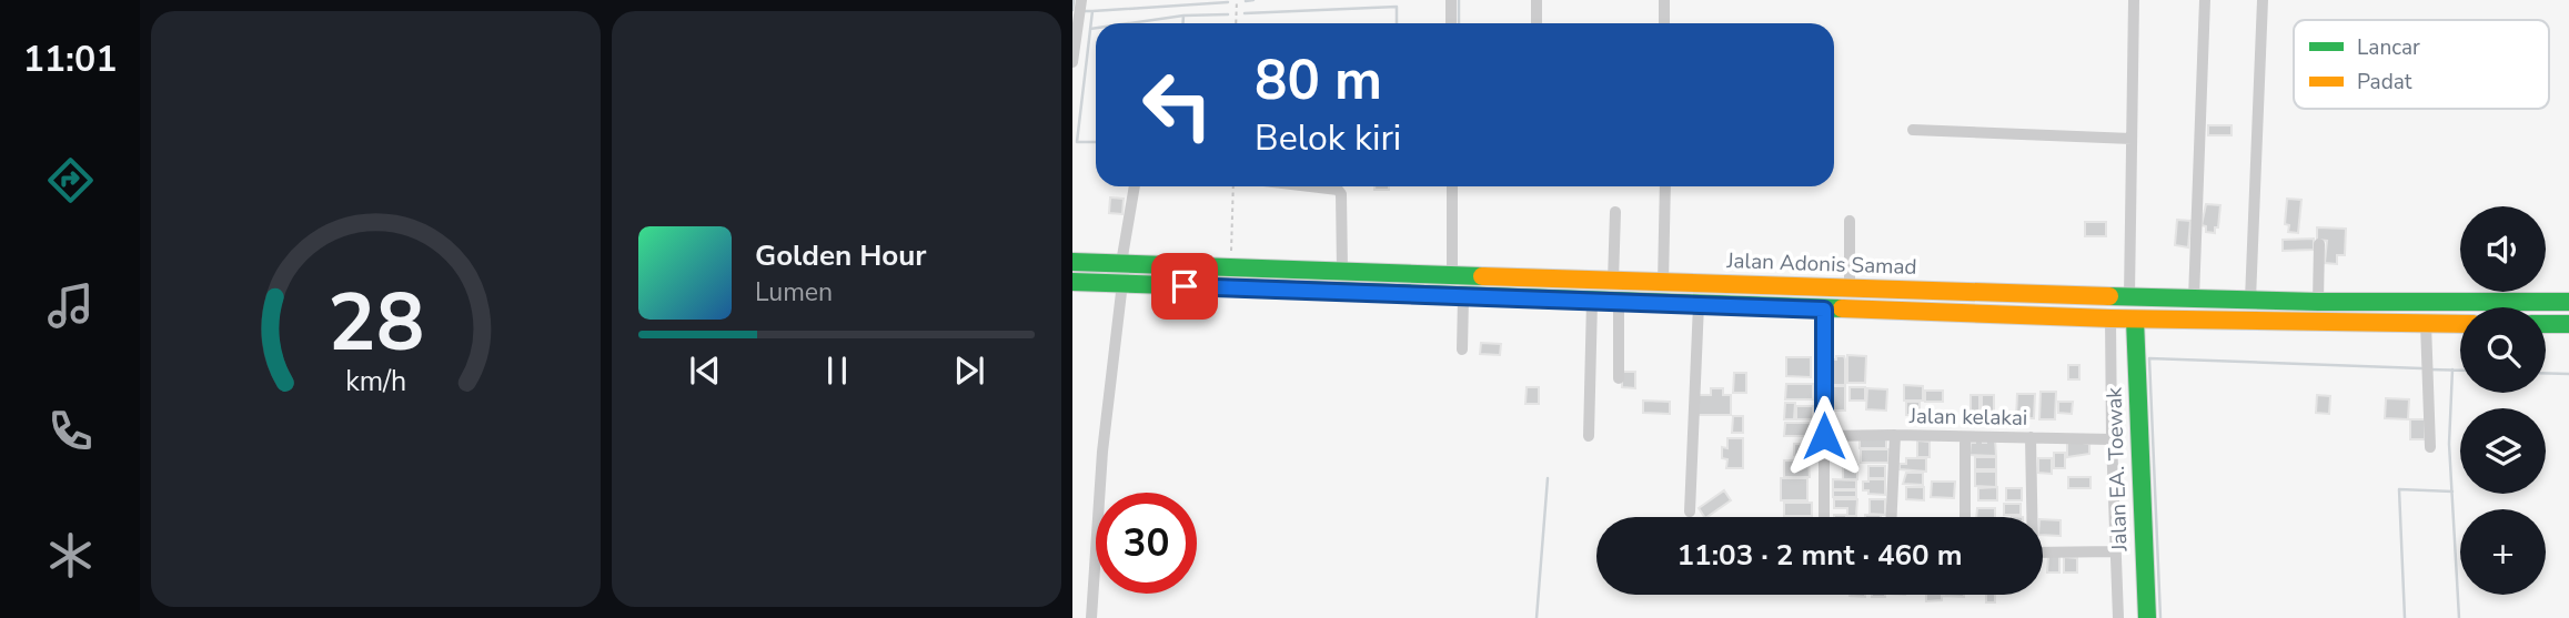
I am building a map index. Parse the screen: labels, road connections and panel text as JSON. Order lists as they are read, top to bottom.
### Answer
{
  "streets": {
    "main road": ["Jalan Adonis Samad", "Jalan EA. Toewak"],
    "street": ["Jalan kelakai"]
  },
  "legend": ["Lancar", "Padat"],
  "page": {
    "tabs": "11:01",
    "turn": ["80 m", "Belok kiri"],
    "map_buttons": "+",
    "song": ["Golden Hour", "Lumen"],
    "limit": "30",
    "trip": "11:03 · 2 mnt · 460 m",
    "gauge": ["28", "km/h"]
  }
}
